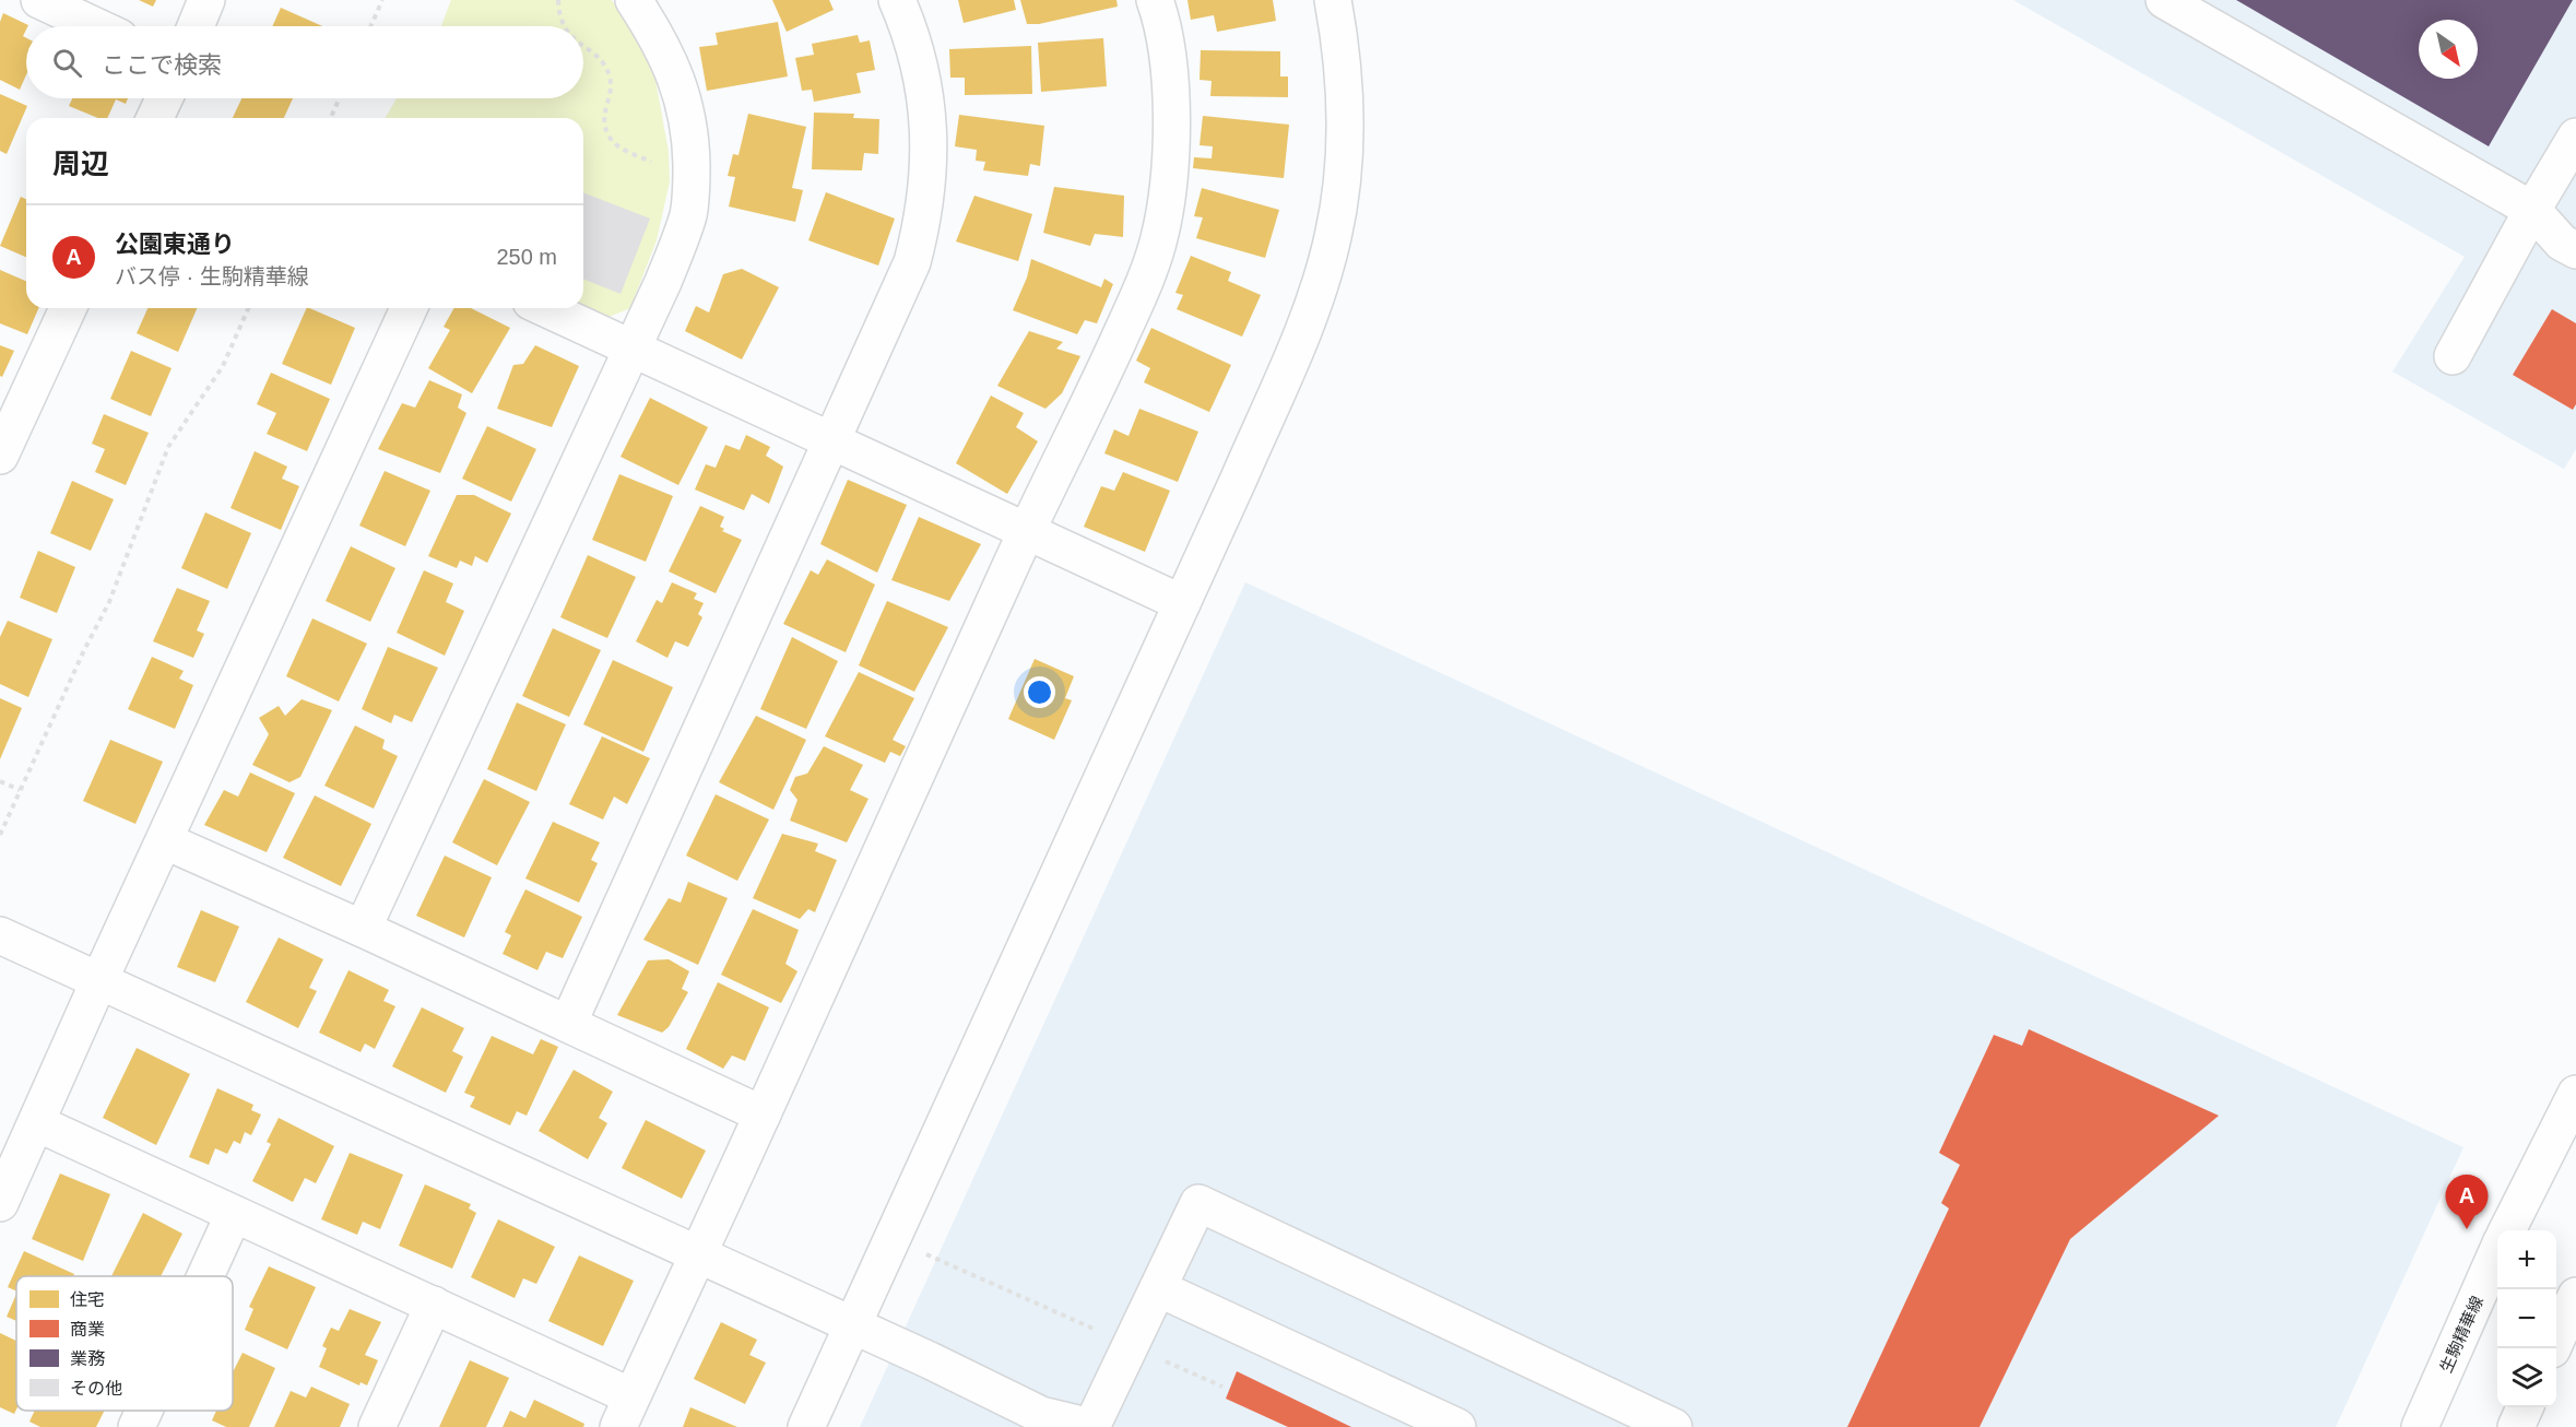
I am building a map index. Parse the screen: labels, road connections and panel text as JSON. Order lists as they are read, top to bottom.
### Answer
{
  "streets": {
    "street": ["生駒精華線"]
  },
  "legend": [
    "住宅",
    "商業",
    "業務",
    "その他"
  ],
  "north": "bottom right",
  "page": {
    "search": "ここで検索",
    "heading": "周辺",
    "list": [
      {
        "mark": "A",
        "name": "公園東通り",
        "note": "バス停 · 生駒精華線",
        "value": "250 m"
      }
    ],
    "pins": "A",
    "map_buttons": ["+", "−"]
  }
}
